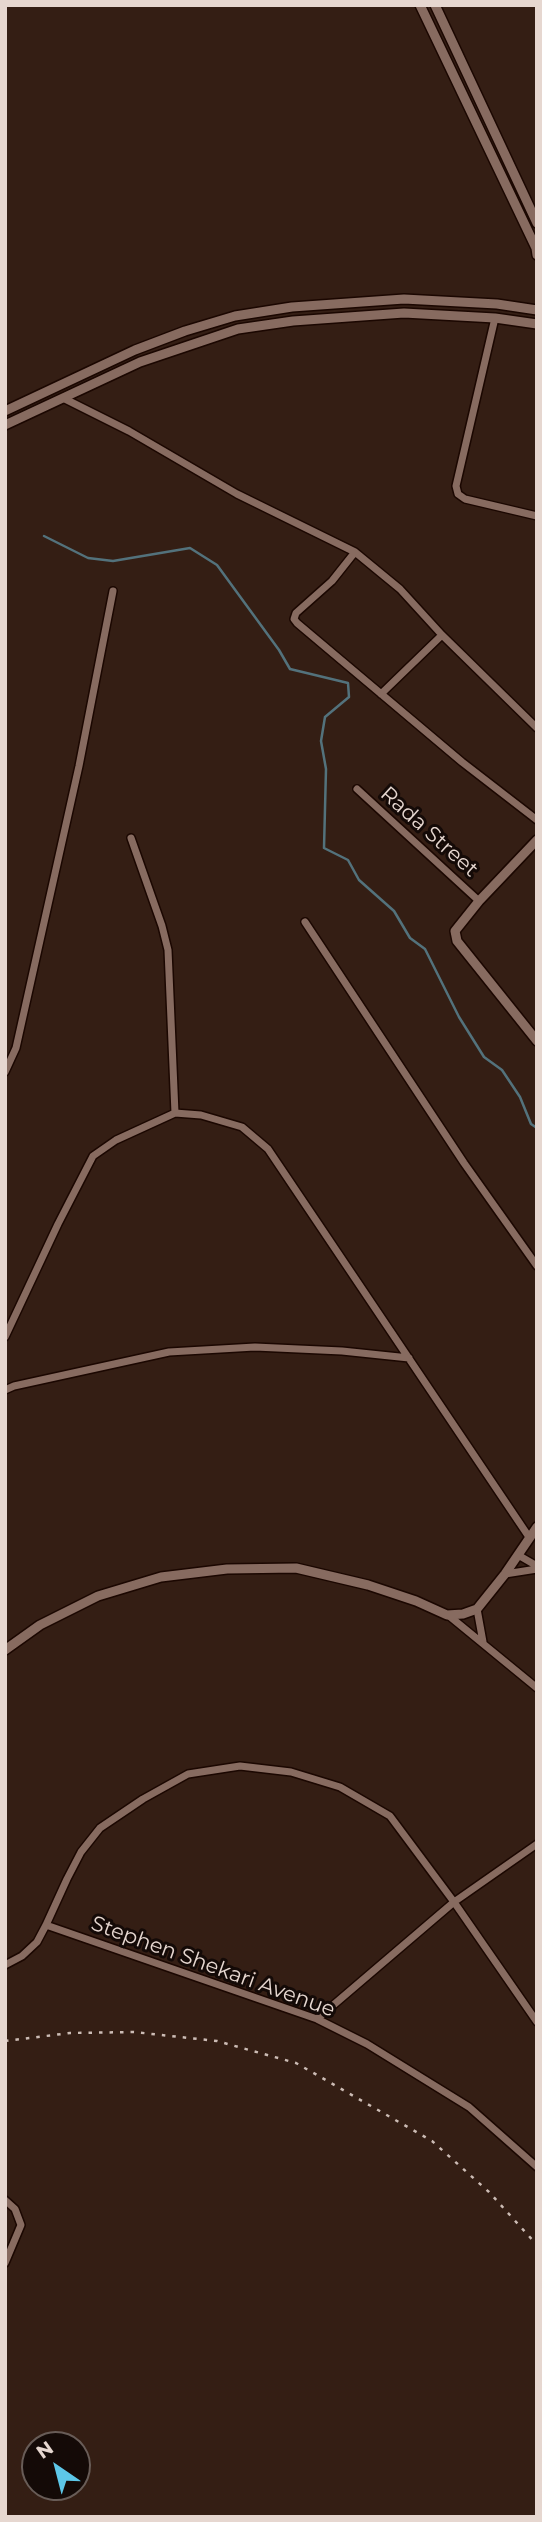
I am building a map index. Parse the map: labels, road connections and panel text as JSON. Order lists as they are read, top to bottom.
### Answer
{
  "streets": {
    "street": ["Rada Street", "Stephen Shekari Avenue"]
  },
  "north": "top left"
}
